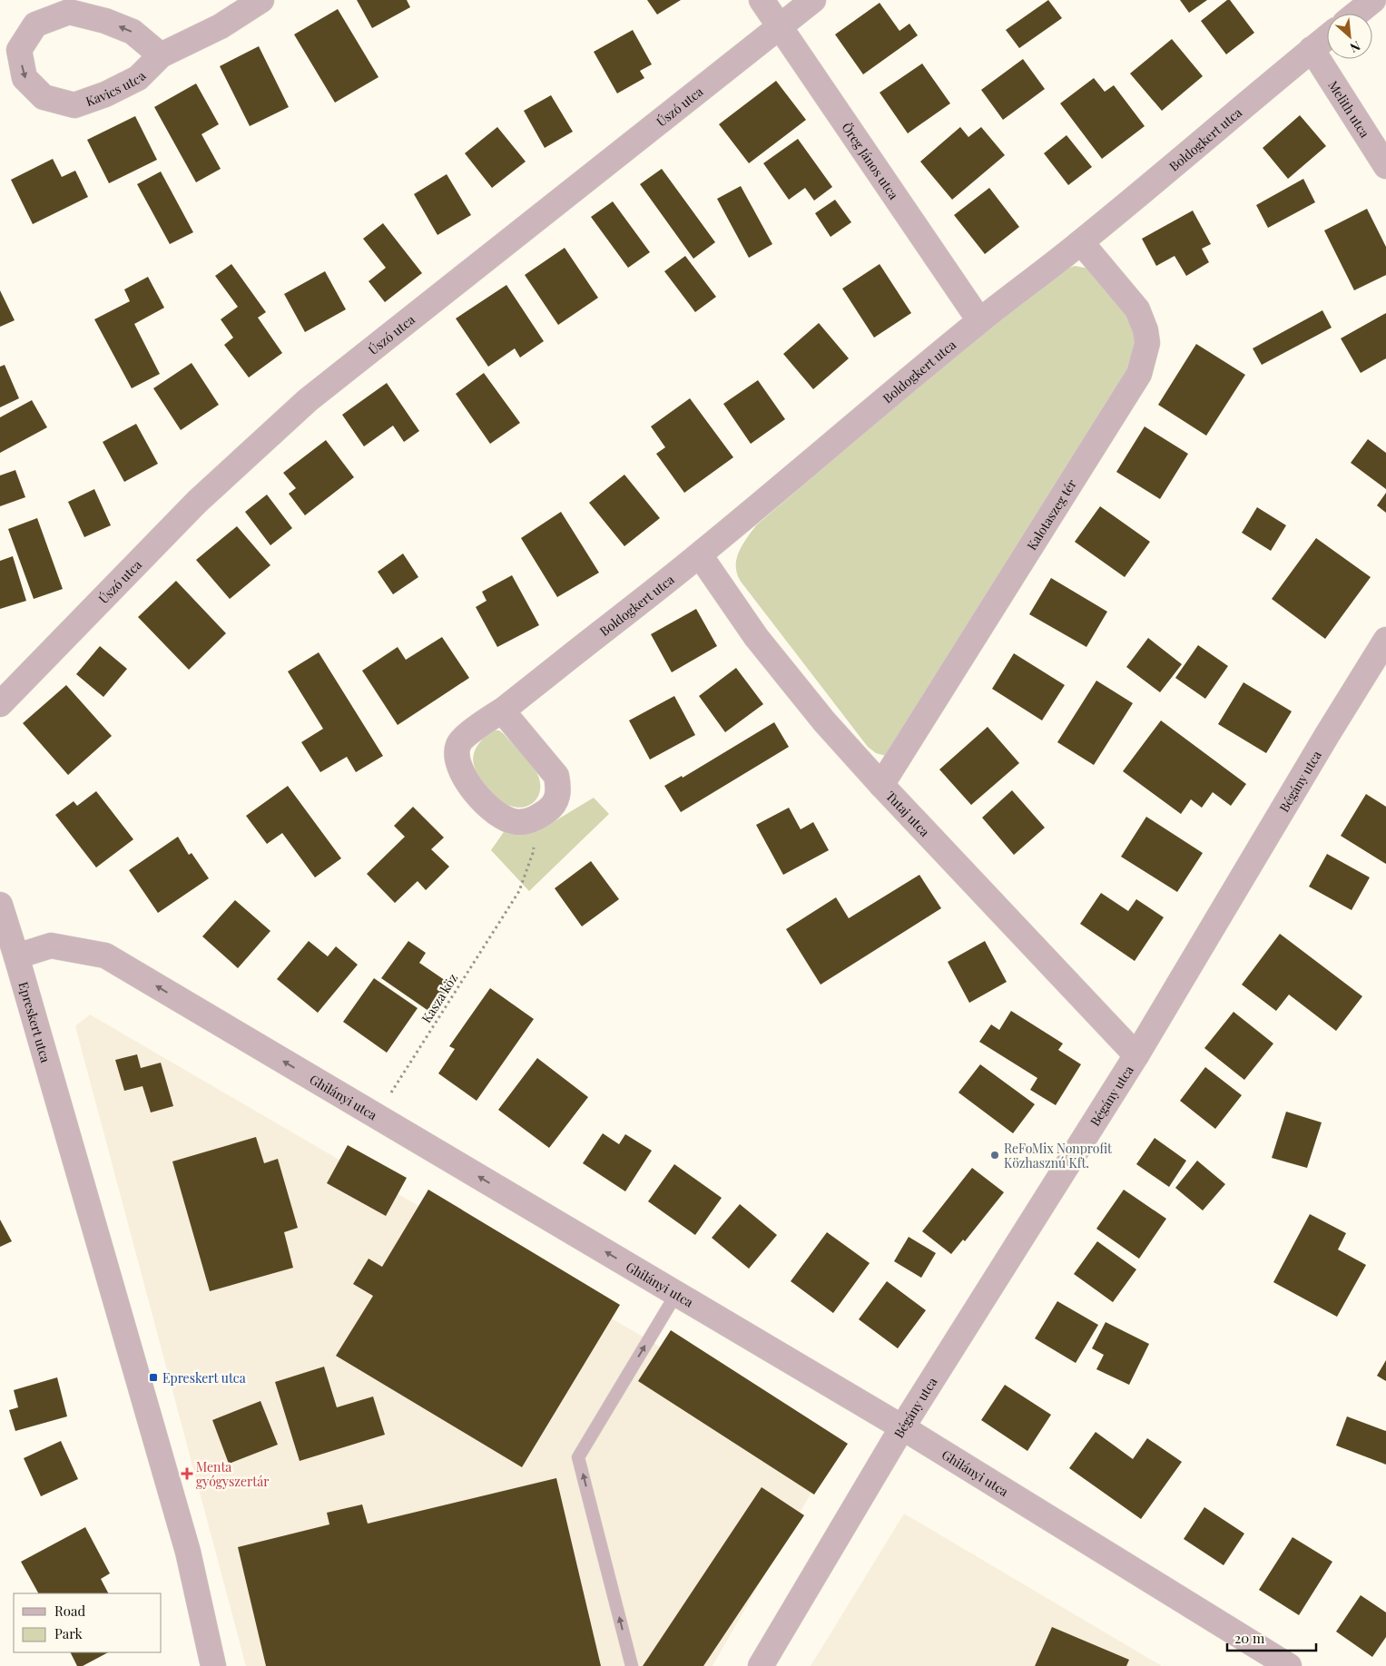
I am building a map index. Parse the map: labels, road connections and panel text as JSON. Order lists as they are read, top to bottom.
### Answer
{
  "streets": {
    "street": [
      "Kavics utca",
      "Úszó utca",
      "Melith utca",
      "Boldogkert utca",
      "Öreg János utca",
      "Kalotaszeg tér",
      "Bégány utca",
      "Tutaj utca",
      "Epreskert utca",
      "Ghilányi utca"
    ],
    "path": ["Kasza köz"]
  },
  "crossings": [
    ["Úszó utca", "Öreg János utca"],
    ["Melith utca", "Boldogkert utca"],
    ["Boldogkert utca", "Öreg János utca"],
    ["Boldogkert utca", "Kalotaszeg tér"],
    ["Boldogkert utca", "Tutaj utca"],
    ["Boldogkert utca", "Kasza köz"],
    ["Kalotaszeg tér", "Tutaj utca"],
    ["Bégány utca", "Tutaj utca"],
    ["Bégány utca", "Ghilányi utca"],
    ["Kasza köz", "Ghilányi utca"],
    ["Epreskert utca", "Ghilányi utca"]
  ],
  "one_way": ["Ghilányi utca"],
  "places": {
    "other": ["ReFoMix Nonprofit Közhasznú Kft."],
    "transit": ["Epreskert utca"],
    "health": ["Menta gyógyszertár"]
  },
  "legend": ["Road", "Park"],
  "scale_bar": "20 m",
  "north": "bottom right"
}
